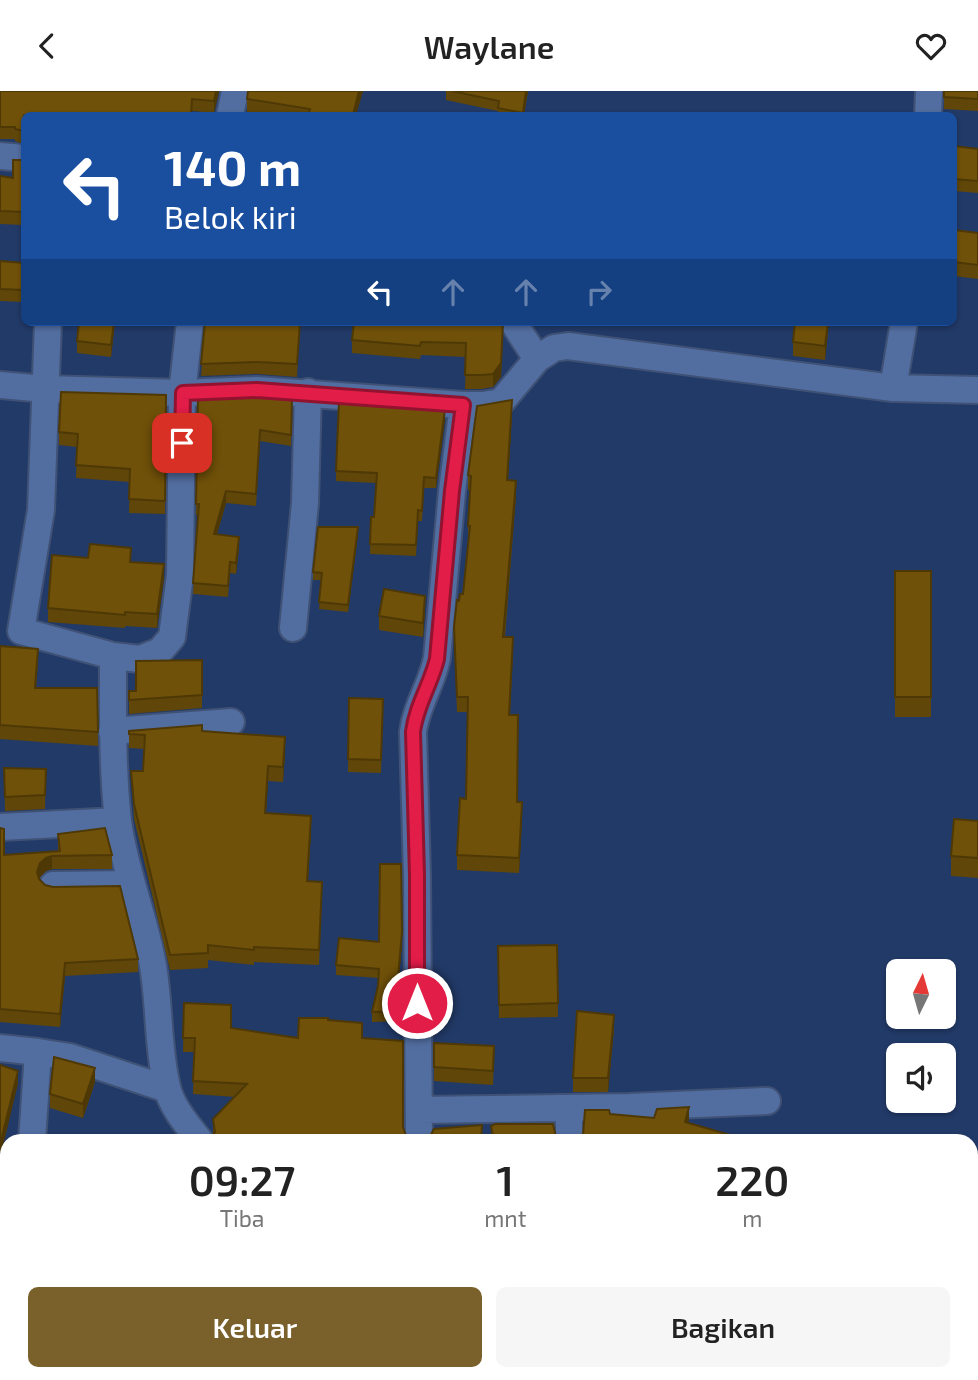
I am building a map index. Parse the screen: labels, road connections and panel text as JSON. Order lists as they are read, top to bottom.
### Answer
{
  "north": "top",
  "page": {
    "header": "Waylane",
    "turn": ["140 m", "Belok kiri"],
    "eta": [
      "09:27",
      "Tiba",
      "1",
      "mnt",
      "220",
      "m"
    ],
    "buttons": ["Keluar", "Bagikan"]
  }
}
